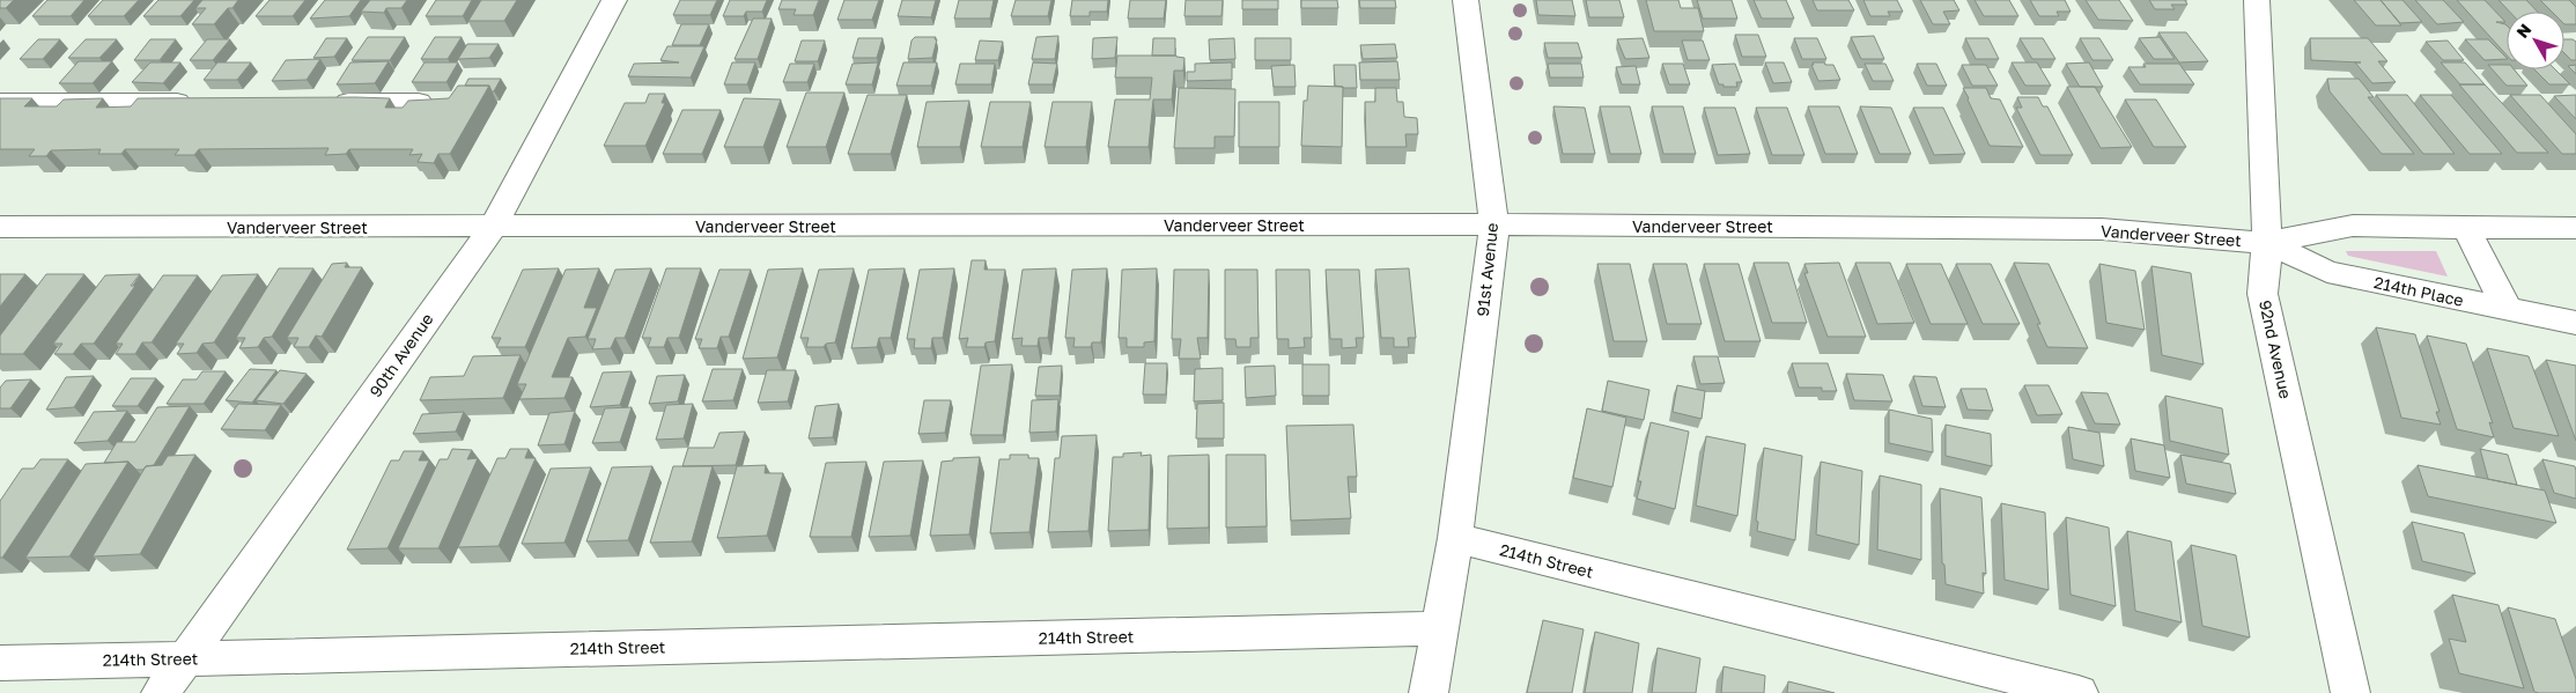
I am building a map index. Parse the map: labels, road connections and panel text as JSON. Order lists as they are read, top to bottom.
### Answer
{
  "streets": {
    "street": [
      "Vanderveer Street",
      "91st Avenue",
      "214th Place",
      "92nd Avenue",
      "90th Avenue",
      "214th Street"
    ]
  },
  "crossings": [
    ["Vanderveer Street", "91st Avenue"],
    ["Vanderveer Street", "214th Place"],
    ["Vanderveer Street", "92nd Avenue"],
    ["Vanderveer Street", "90th Avenue"],
    ["91st Avenue", "214th Street"],
    ["214th Place", "92nd Avenue"],
    ["90th Avenue", "214th Street"]
  ],
  "north": "top left"
}
